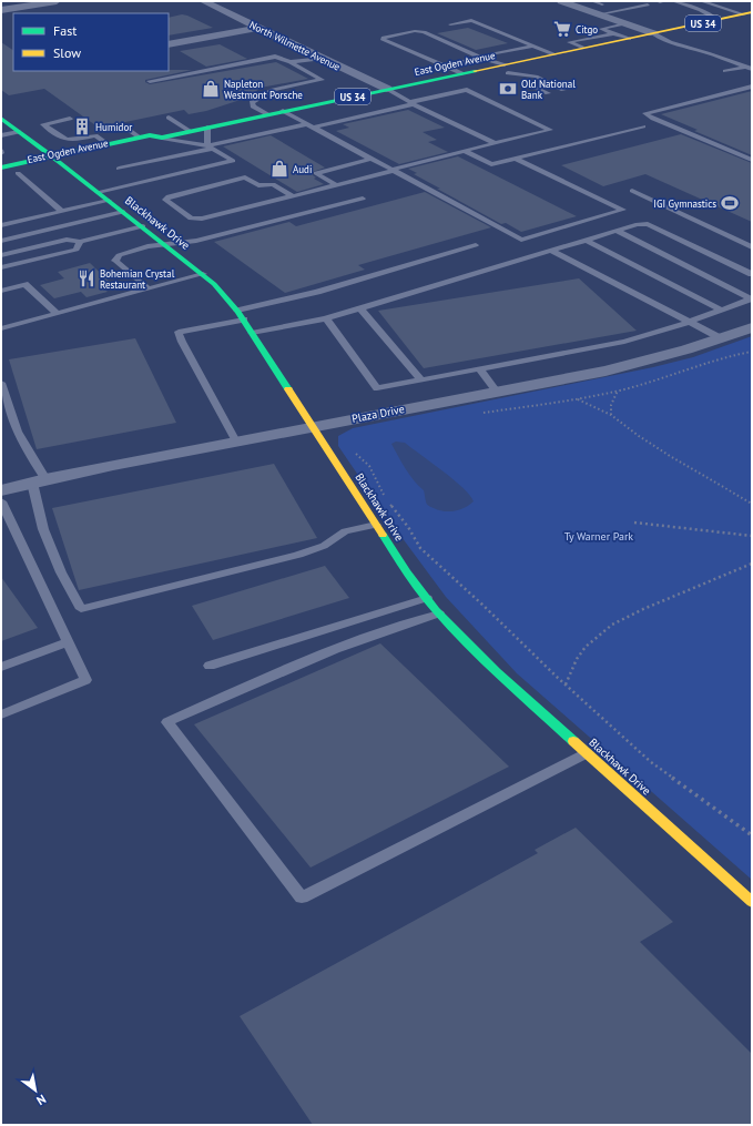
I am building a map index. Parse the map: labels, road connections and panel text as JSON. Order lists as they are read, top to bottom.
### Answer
{
  "streets": {
    "main road": ["US 34", "East Ogden Avenue", "Blackhawk Drive"],
    "street": ["North Wilmette Avenue", "Plaza Drive"]
  },
  "crossings": [
    ["North Wilmette Avenue", "East Ogden Avenue"],
    ["East Ogden Avenue", "Blackhawk Drive"],
    ["Blackhawk Drive", "Plaza Drive"]
  ],
  "parks": ["Ty Warner Park"],
  "places": {
    "supermarket": ["Citgo"],
    "shop": ["Napleton Westmont Porsche", "Audi"],
    "bank": ["Old National Bank"],
    "building": ["Humidor"],
    "sports": ["IGI Gymnastics"],
    "restaurant": ["Bohemian Crystal Restaurant"]
  },
  "legend": ["Fast", "Slow"],
  "north": "bottom right"
}
